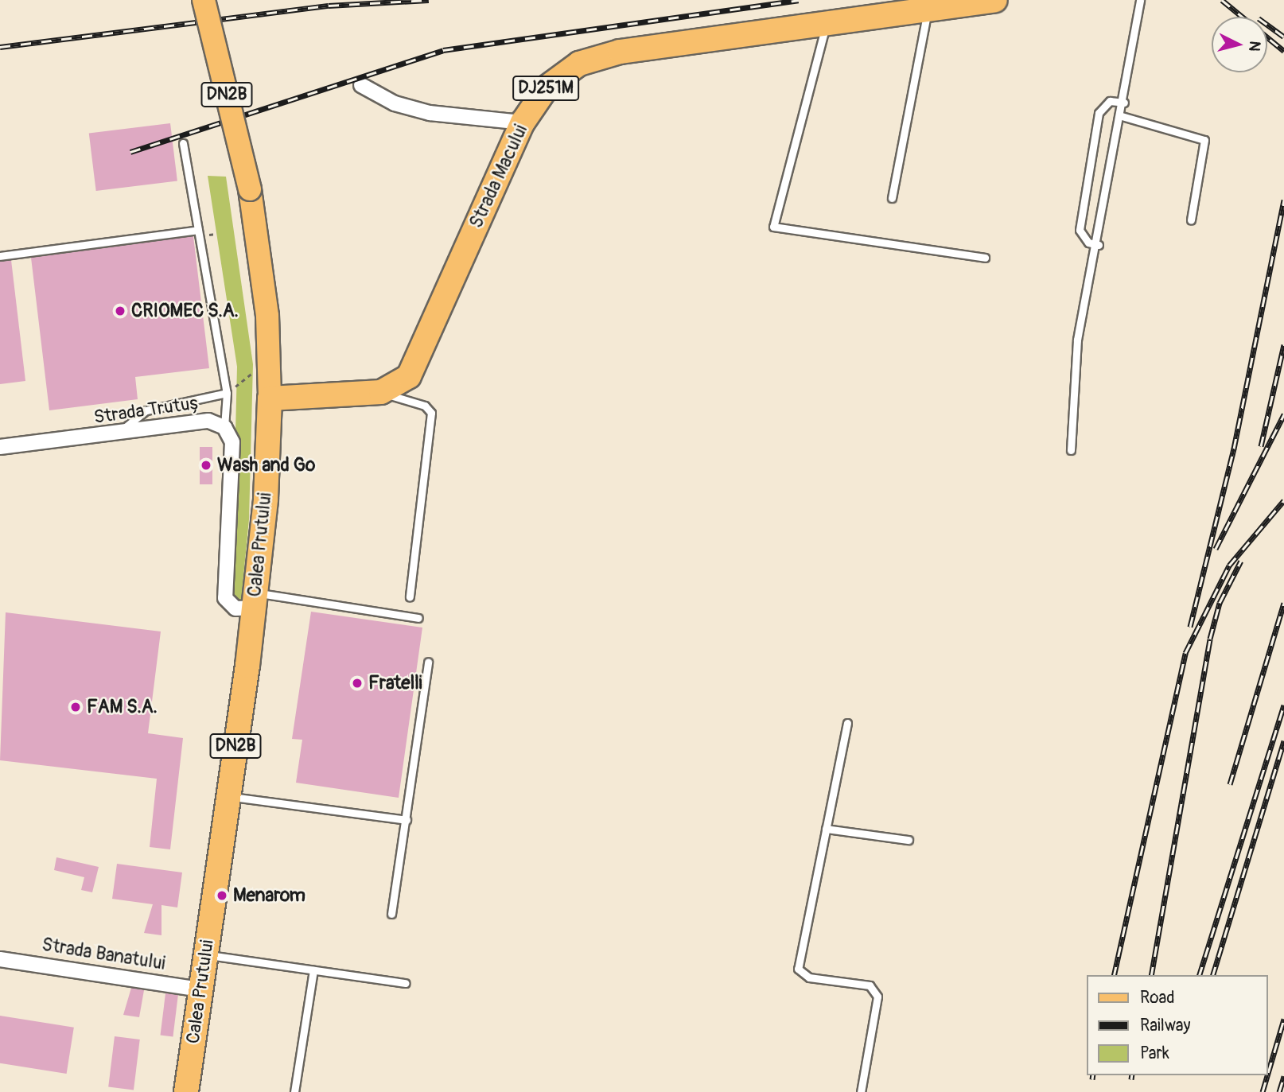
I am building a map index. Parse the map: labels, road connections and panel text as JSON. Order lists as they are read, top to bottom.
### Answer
{
  "streets": {
    "highway": [
      "DJ251M",
      "DN2B",
      "Strada Macului",
      "Calea Prutului"
    ],
    "street": ["Strada Trutuș", "Strada Banatului"]
  },
  "crossings": [
    ["Strada Macului", "Calea Prutului"],
    ["Strada Trutuș", "Calea Prutului"],
    ["Calea Prutului", "Strada Banatului"]
  ],
  "places": [
    "CRIOMEC S.A.",
    "Wash and Go",
    "Fratelli",
    "FAM S.A.",
    "Menarom"
  ],
  "legend": ["Road", "Railway", "Park"],
  "north": "right"
}
